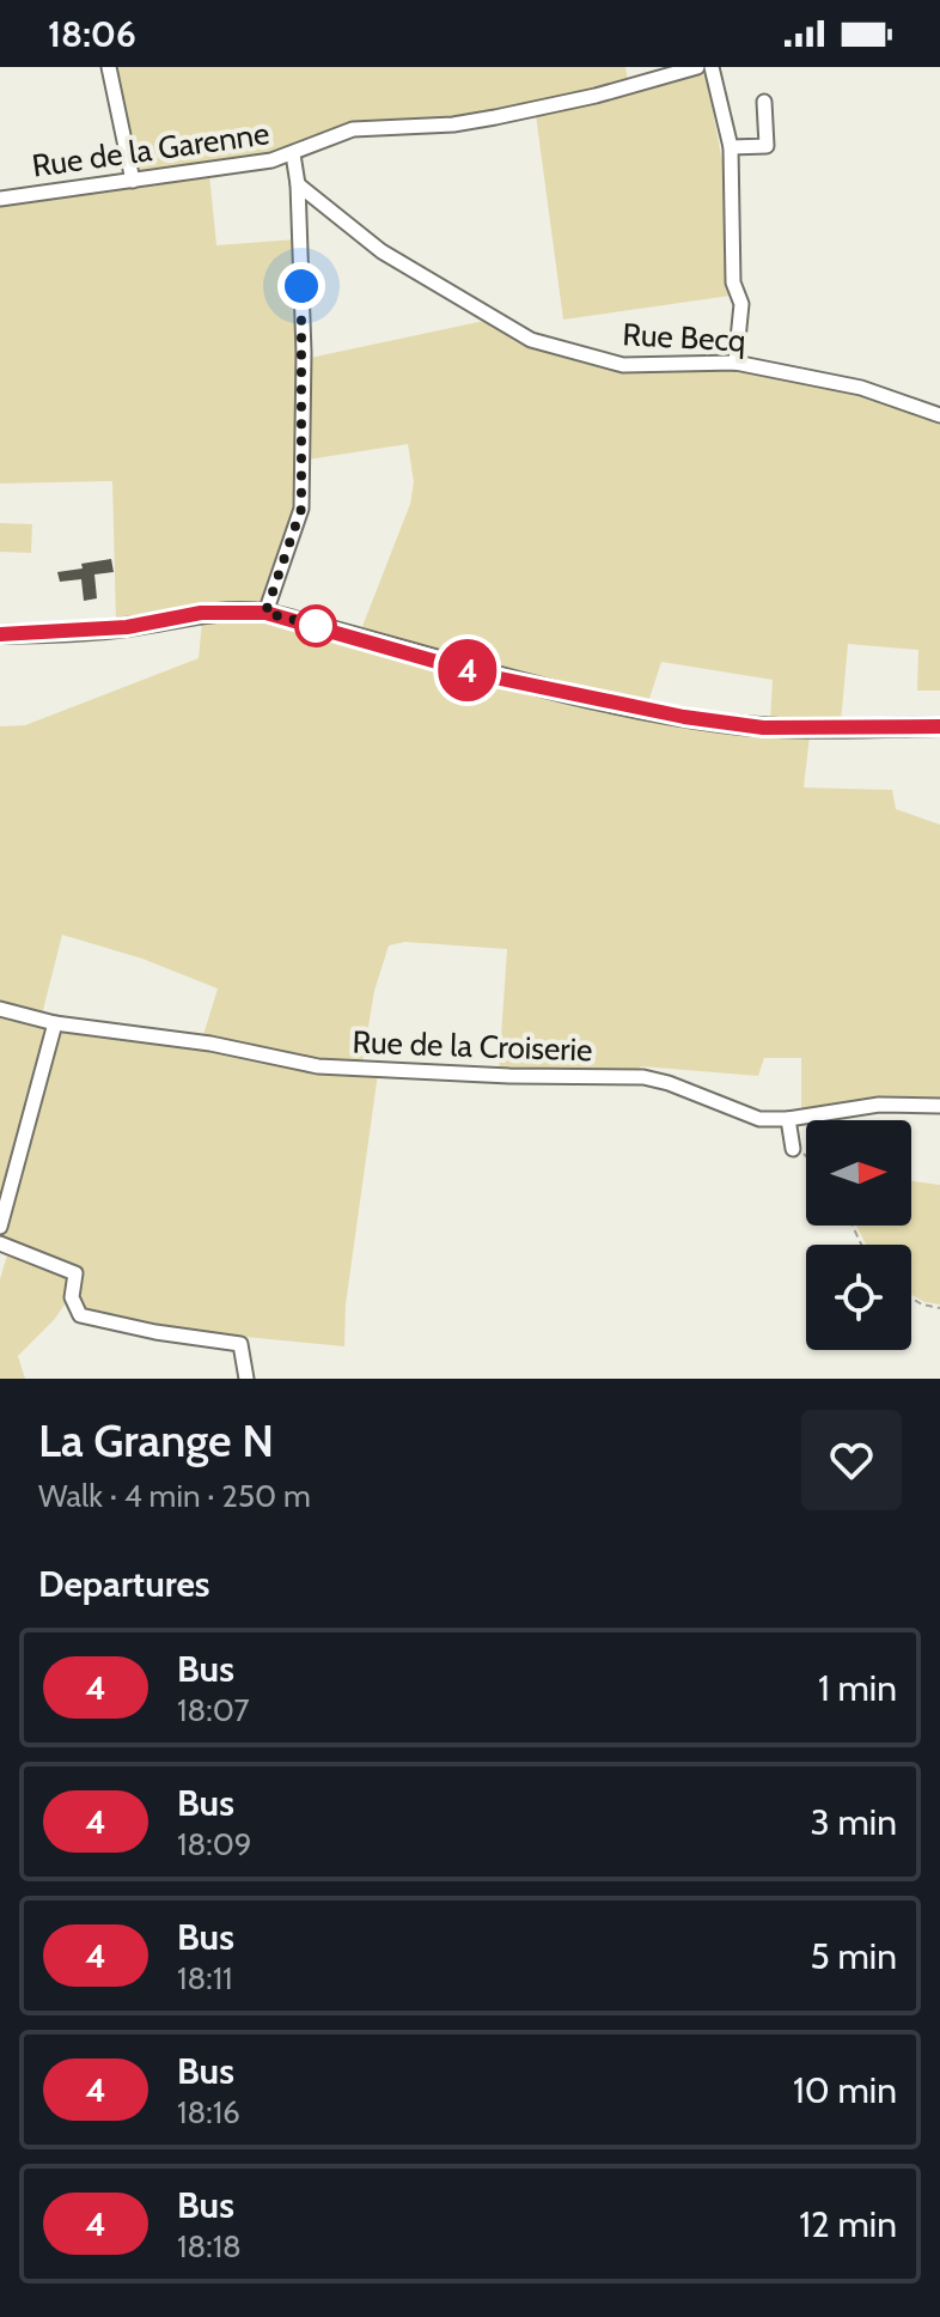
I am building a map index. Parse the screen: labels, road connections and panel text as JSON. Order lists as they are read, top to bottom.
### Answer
{
  "streets": {
    "street": ["Rue de la Garenne", "Rue Becq", "Rue de la Croiserie"]
  },
  "lines": ["bus line 4"],
  "north": "right",
  "page": {
    "status": "18:06",
    "on_map": "4",
    "heading": [
      ["La Grange N", "Walk · 4 min · 250 m"],
      "Departures"
    ],
    "list": [
      {
        "mark": "4",
        "name": "Bus",
        "note": "18:07",
        "value": "1 min"
      },
      {
        "mark": "4",
        "name": "Bus",
        "note": "18:09",
        "value": "3 min"
      },
      {
        "mark": "4",
        "name": "Bus",
        "note": "18:11",
        "value": "5 min"
      },
      {
        "mark": "4",
        "name": "Bus",
        "note": "18:16",
        "value": "10 min"
      },
      {
        "mark": "4",
        "name": "Bus",
        "note": "18:18",
        "value": "12 min"
      }
    ]
  }
}
